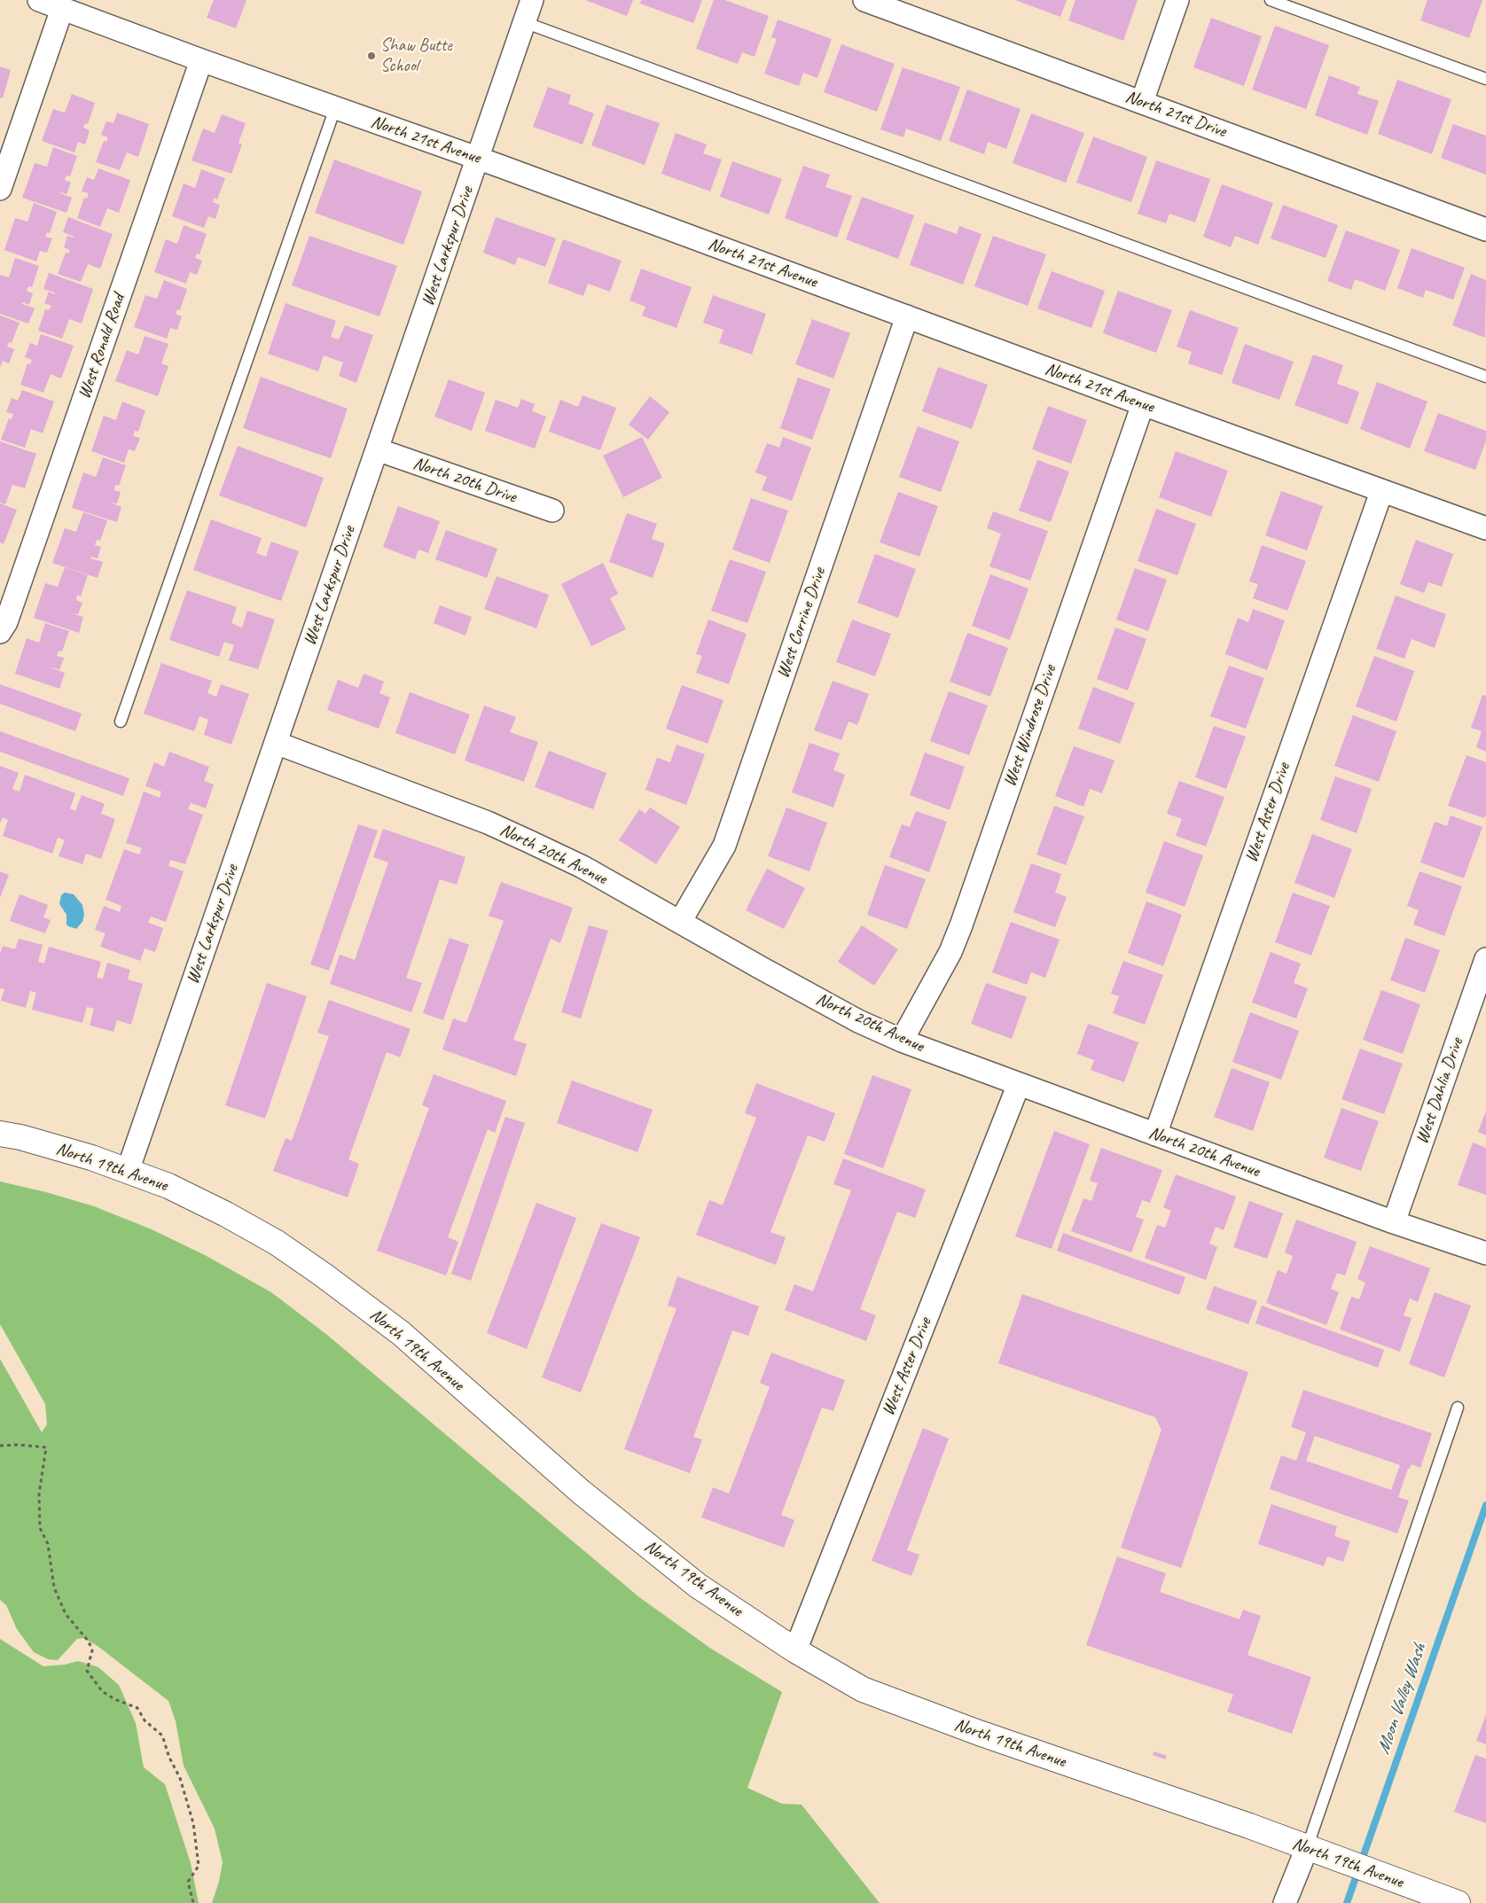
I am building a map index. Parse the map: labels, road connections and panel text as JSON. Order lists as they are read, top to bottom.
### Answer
{
  "streets": {
    "main road": ["North 19th Avenue"],
    "street": [
      "North 21st Drive",
      "North 21st Avenue",
      "West Larkspur Drive",
      "West Ronald Road",
      "North 20th Drive",
      "West Corrine Drive",
      "West Windrose Drive",
      "West Aster Drive",
      "North 20th Avenue",
      "West Dahlia Drive"
    ]
  },
  "crossings": [
    ["North 21st Avenue", "West Larkspur Drive"],
    ["North 21st Avenue", "West Ronald Road"],
    ["North 21st Avenue", "West Corrine Drive"],
    ["North 21st Avenue", "West Windrose Drive"],
    ["North 21st Avenue", "West Aster Drive"],
    ["West Larkspur Drive", "North 20th Drive"],
    ["West Larkspur Drive", "North 20th Avenue"],
    ["West Larkspur Drive", "North 19th Avenue"],
    ["West Corrine Drive", "North 20th Avenue"],
    ["West Windrose Drive", "North 20th Avenue"],
    ["West Aster Drive", "North 20th Avenue"],
    ["West Aster Drive", "North 19th Avenue"],
    ["North 20th Avenue", "West Dahlia Drive"]
  ],
  "water": ["Moon Valley Wash"],
  "places": ["Shaw Butte School"]
}
